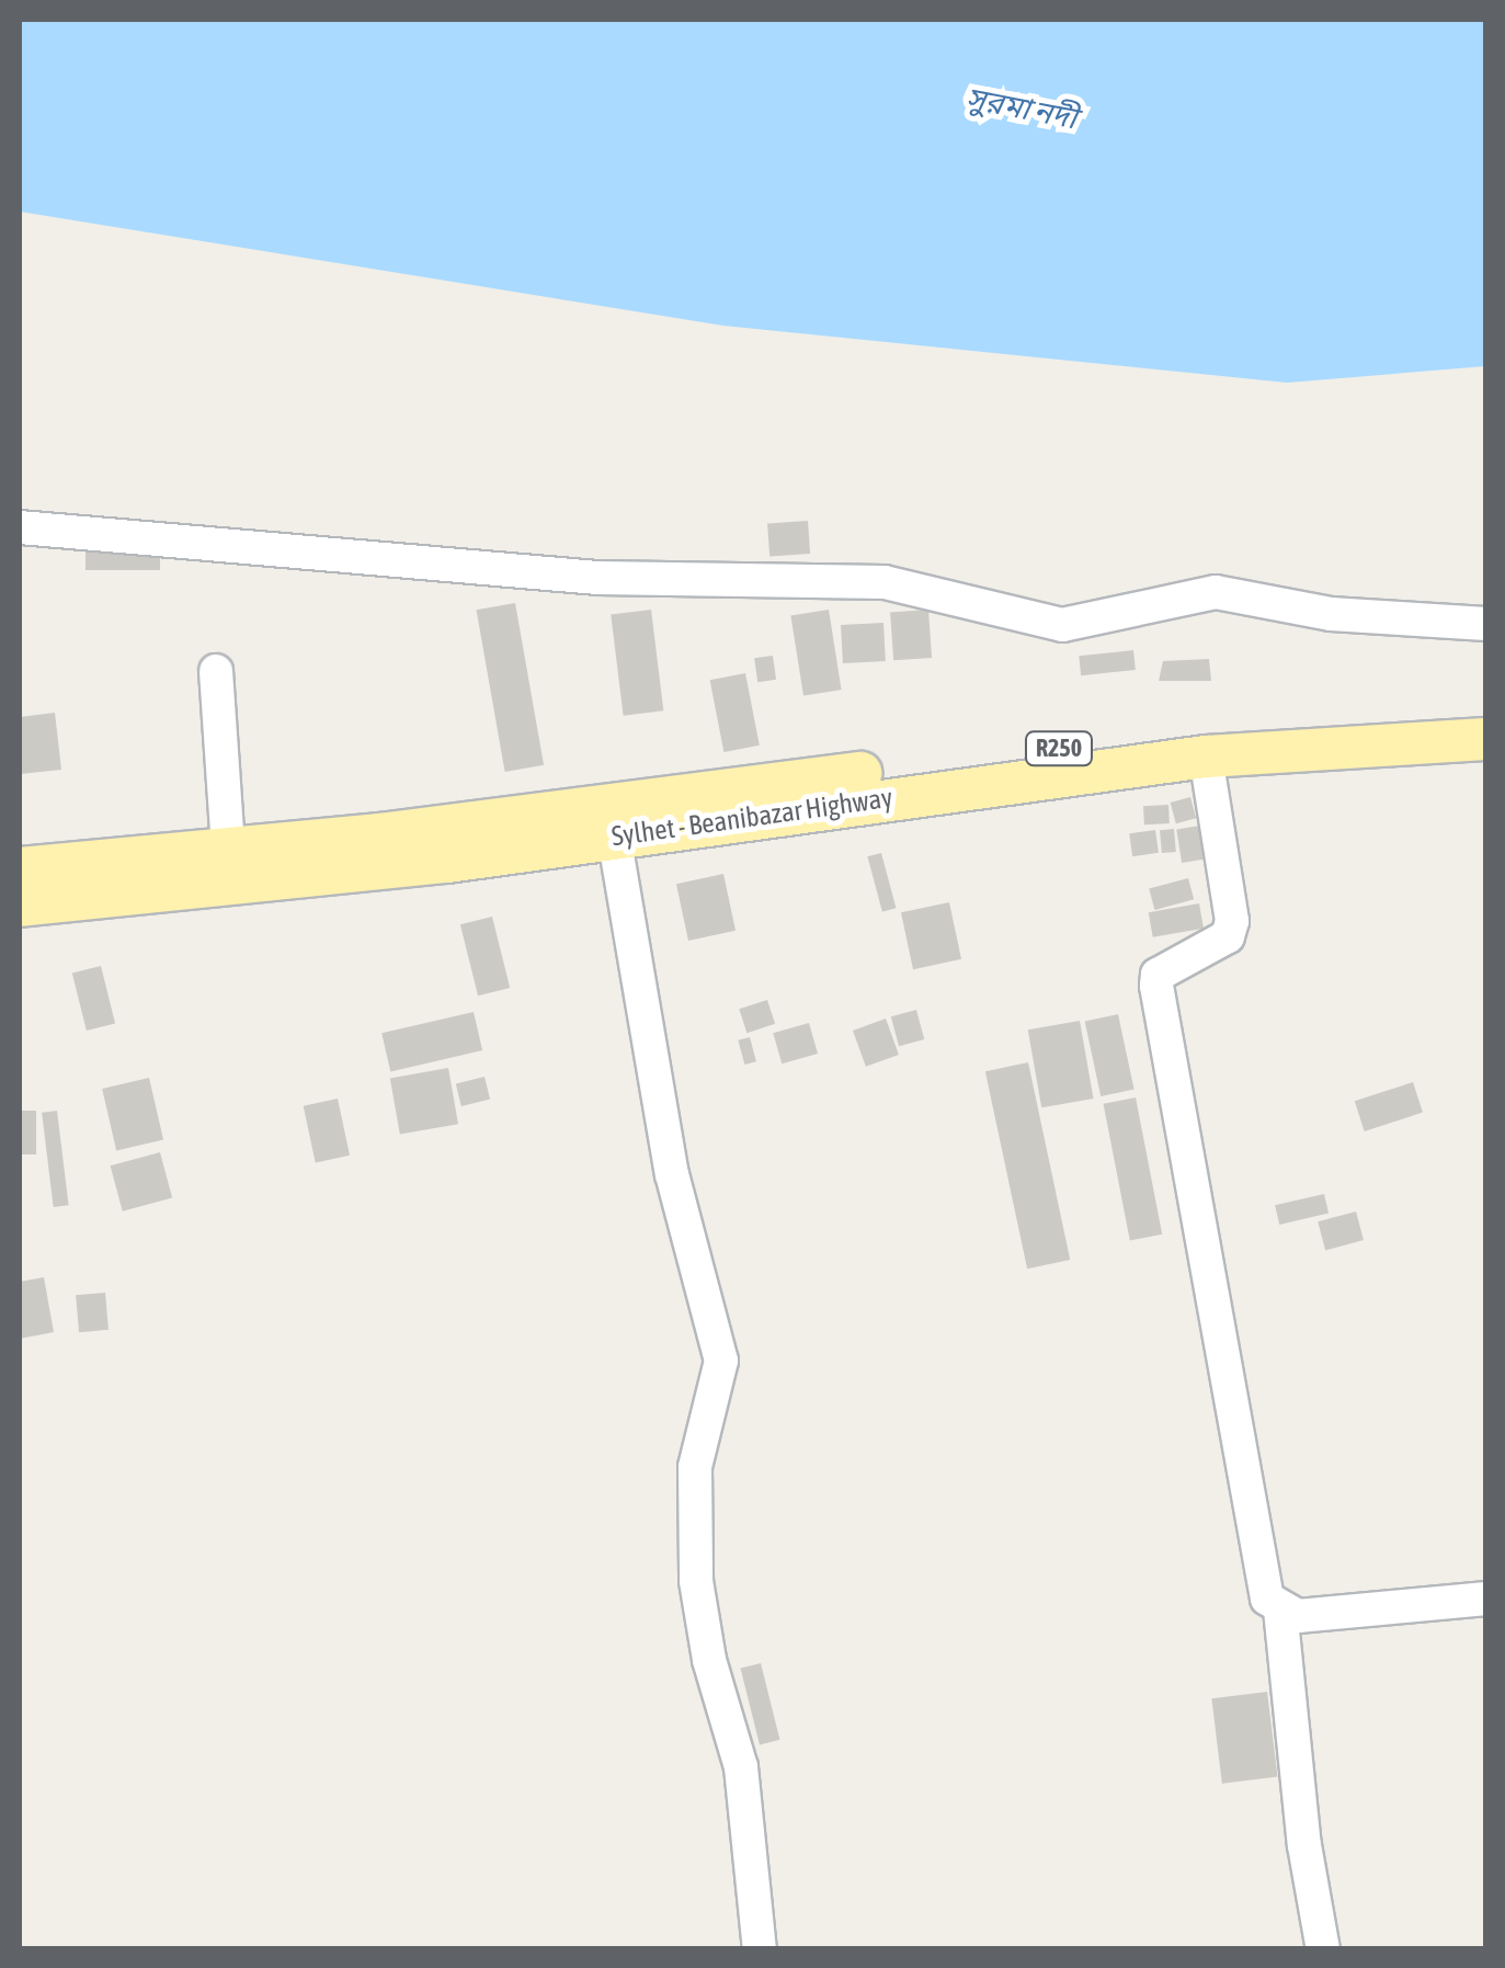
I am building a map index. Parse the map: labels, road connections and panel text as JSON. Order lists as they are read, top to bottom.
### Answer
{
  "streets": {
    "main road": ["R250", "Sylhet - Beanibazar Highway"]
  },
  "water": ["সুরমা নদী"]
}
